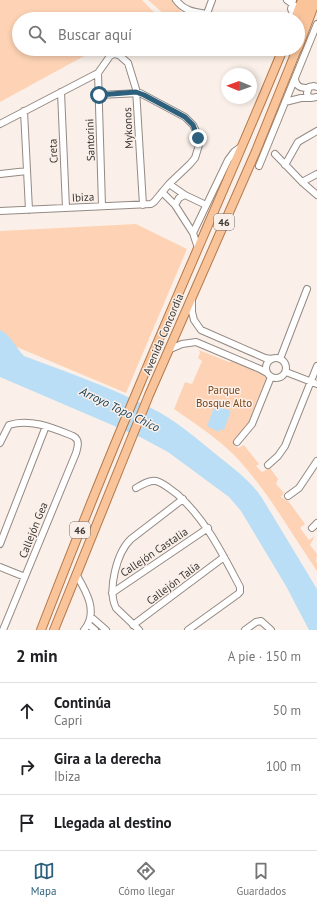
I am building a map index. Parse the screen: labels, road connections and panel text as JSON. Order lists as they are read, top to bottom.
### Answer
{
  "streets": {
    "main road": ["46", "Avenida Concordia"],
    "street": [
      "Mykonos",
      "Santorini",
      "Creta",
      "Ibiza",
      "Callejón Gea",
      "Callejón Castalia",
      "Callejón Talía"
    ]
  },
  "crossings": [
    ["Mykonos", "Santorini"],
    ["Mykonos", "Ibiza"],
    ["Santorini", "Ibiza"],
    ["Creta", "Ibiza"]
  ],
  "water": ["Arroyo Topo Chico"],
  "parks": ["Parque Bosque Alto"],
  "north": "left",
  "page": {
    "search": "Buscar aquí",
    "heading": ["2 min", "A pie · 150 m"],
    "list": [
      ["Continúa", "Capri", "50 m"],
      ["Gira a la derecha", "Ibiza", "100 m"],
      "Llegada al destino"
    ],
    "nav": ["Mapa", "Cómo llegar", "Guardados"]
  }
}
